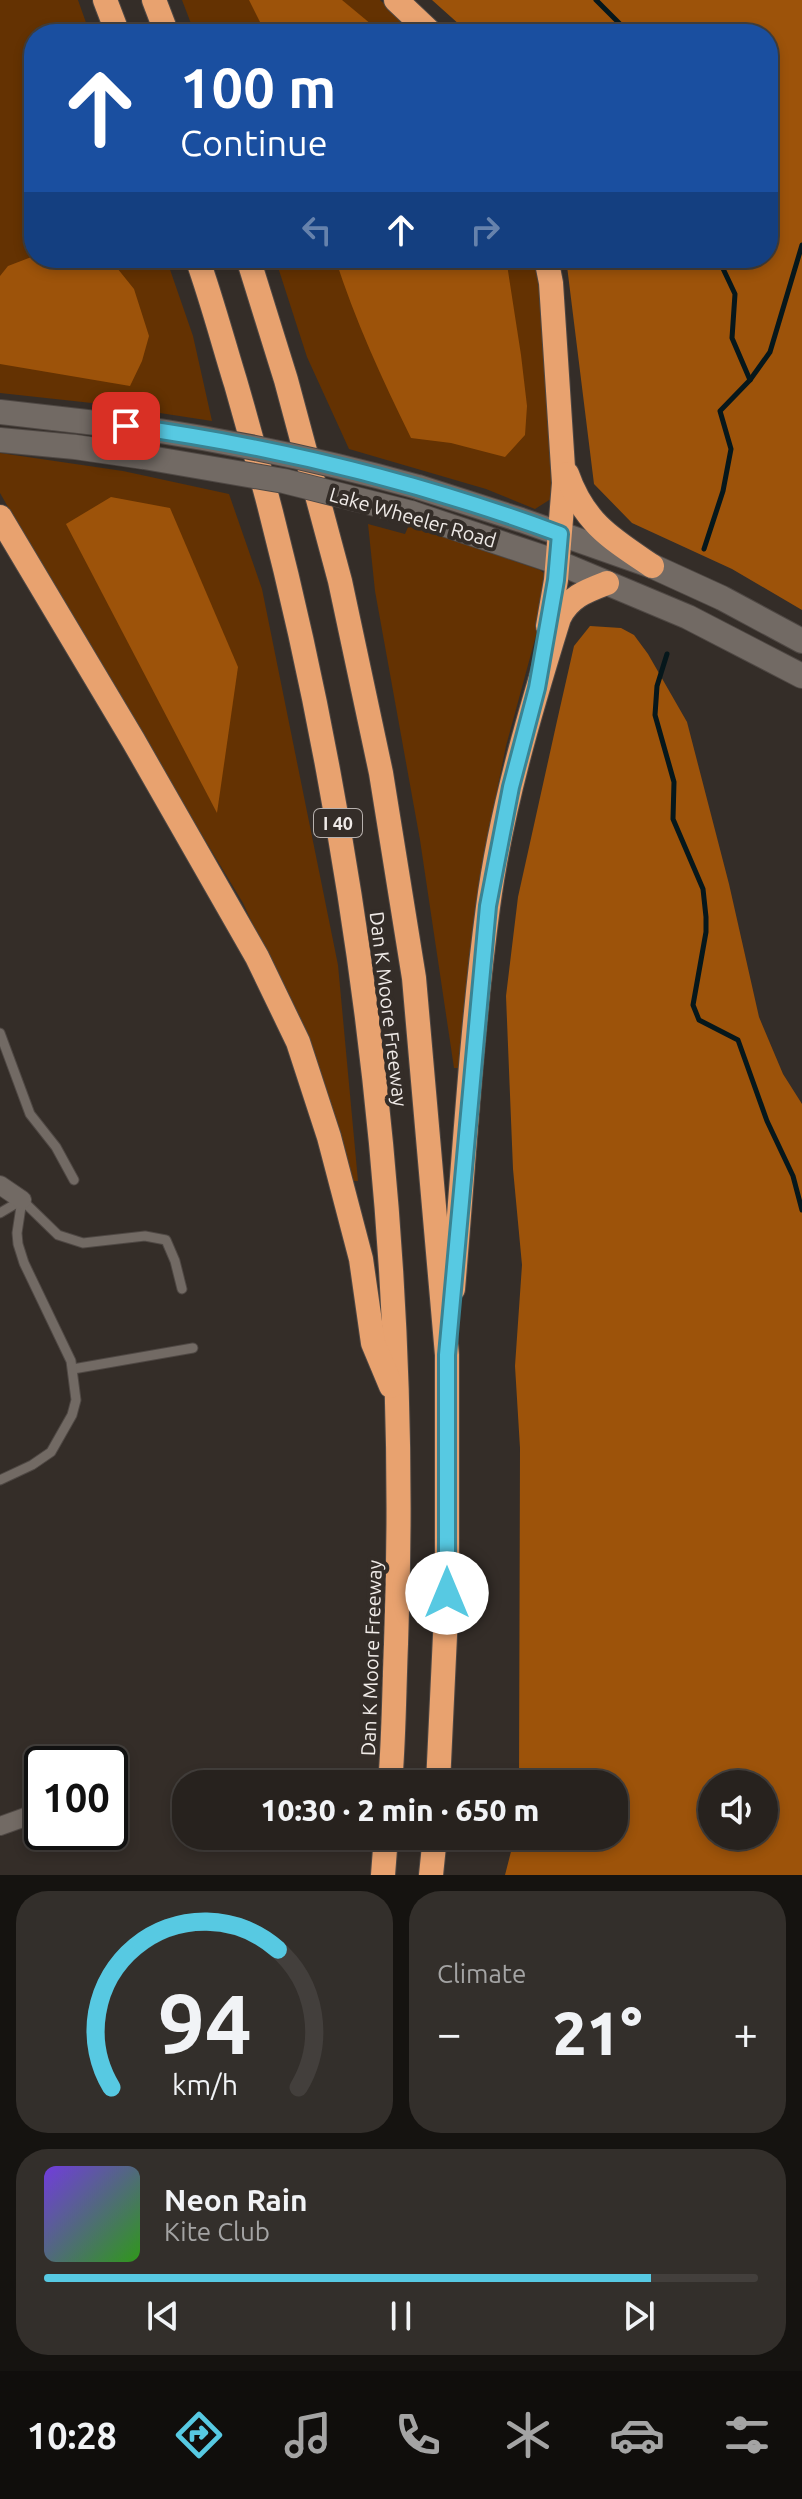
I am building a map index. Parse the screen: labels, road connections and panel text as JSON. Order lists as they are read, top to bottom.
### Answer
{
  "streets": {
    "highway": ["I 40", "Dan K Moore Freeway"],
    "main road": ["Lake Wheeler Road"]
  },
  "page": {
    "turn": ["100 m", "Continue"],
    "limit": "100",
    "trip": "10:30 · 2 min · 650 m",
    "tile": "Climate",
    "heat": ["−", "21°", "+"],
    "song": ["Neon Rain", "Kite Club"],
    "tabs": "10:28",
    "gauge": ["94", "km/h"]
  }
}
